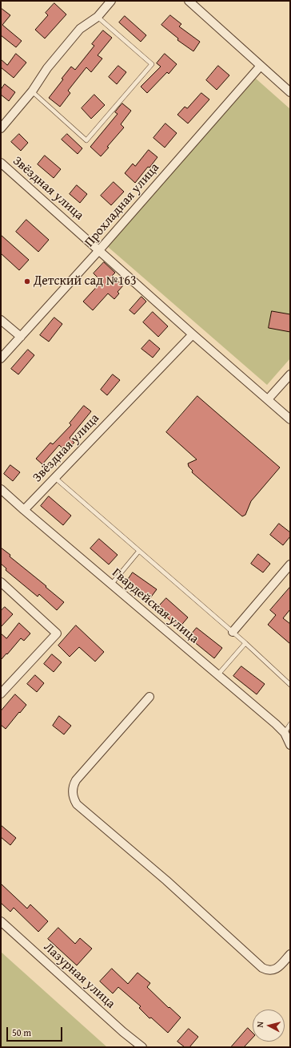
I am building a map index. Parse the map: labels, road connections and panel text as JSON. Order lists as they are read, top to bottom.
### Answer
{
  "streets": {
    "street": [
      "Звёздная улица",
      "Прохладная улица",
      "Гвардейская улица",
      "Лазурная улица"
    ]
  },
  "crossings": [
    ["Звёздная улица", "Прохладная улица"],
    ["Звёздная улица", "Гвардейская улица"]
  ],
  "places": ["Детский cад №163"],
  "scale_bar": "50 m",
  "north": "left"
}
